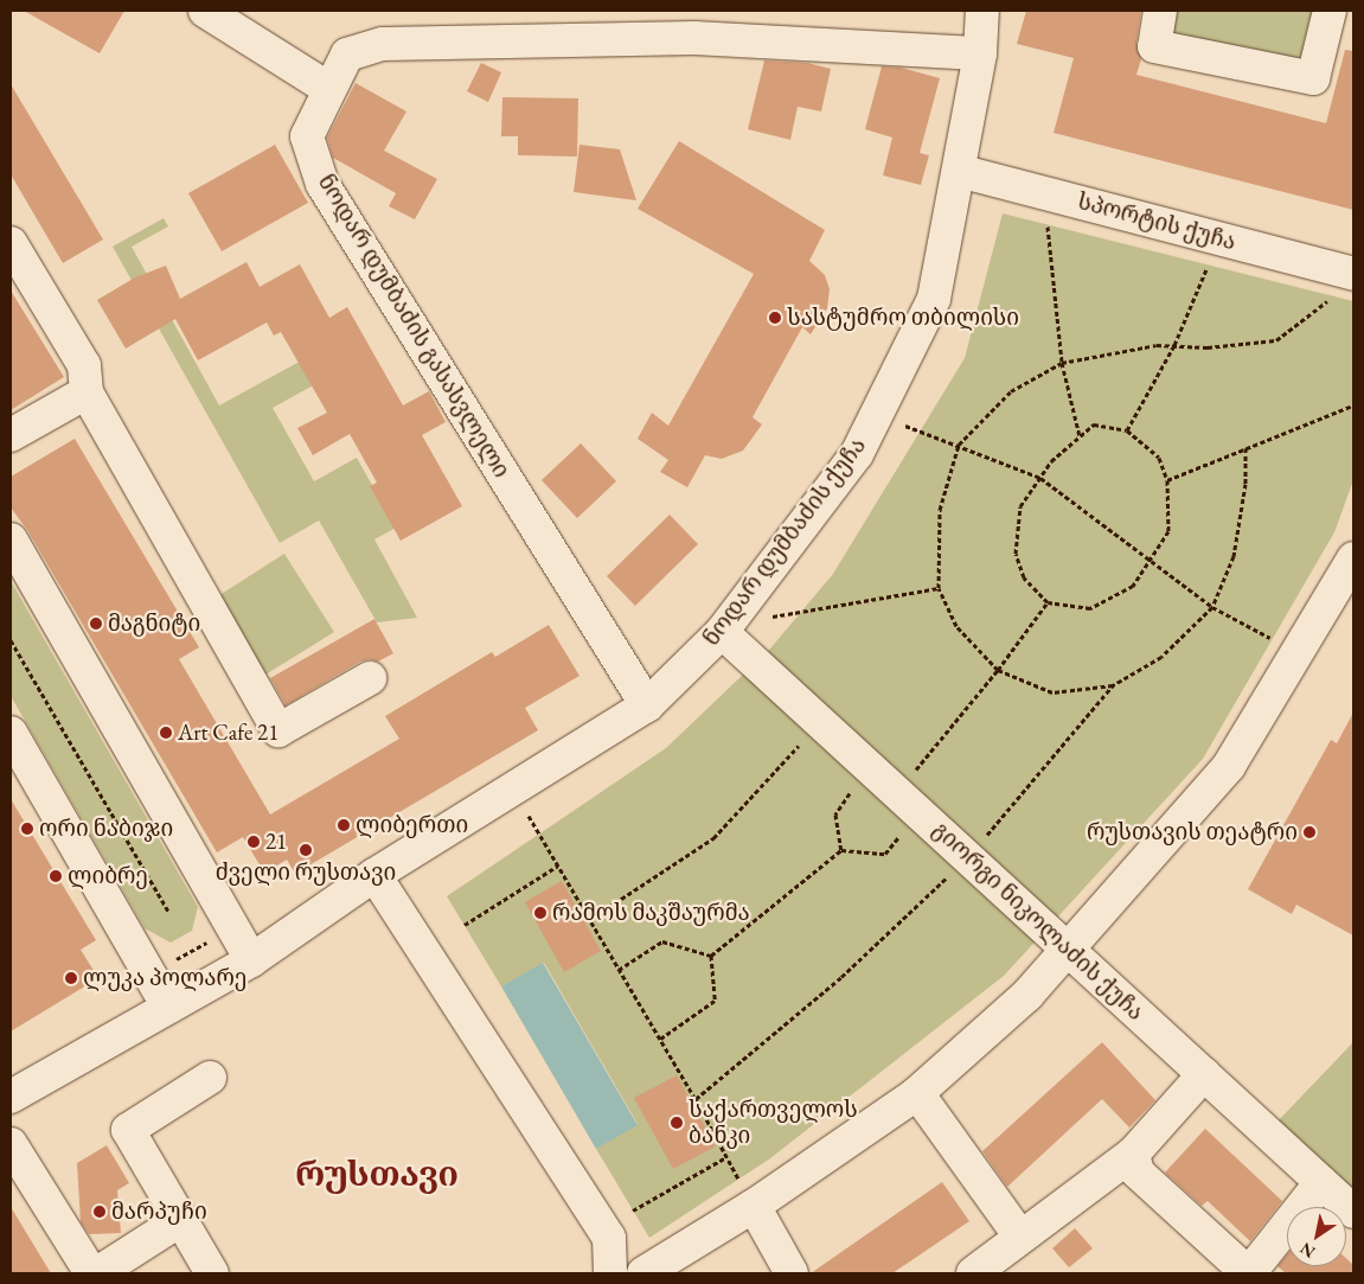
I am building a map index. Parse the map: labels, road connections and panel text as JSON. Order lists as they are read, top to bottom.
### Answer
{
  "streets": {
    "street": [
      "სპორტის ქუჩა",
      "ნოდარ დუმბაძის გასასვლელი",
      "ნოდარ დუმბაძის ქუჩა",
      "გიორგი ნიკოლაძის ქუჩა"
    ]
  },
  "crossings": [
    ["სპორტის ქუჩა", "ნოდარ დუმბაძის ქუჩა"],
    ["ნოდარ დუმბაძის გასასვლელი", "ნოდარ დუმბაძის ქუჩა"],
    ["ნოდარ დუმბაძის ქუჩა", "გიორგი ნიკოლაძის ქუჩა"]
  ],
  "districts": ["რუსთავი"],
  "places": [
    "სასტუმრო თბილისი",
    "მაგნიტი",
    "Art Cafe 21",
    "ლიბერთი",
    "ორი ნაბიჯი",
    "რუსთავის თეატრი",
    "21",
    "ძველი რუსთავი",
    "ლიბრე",
    "რამოს მაკშაურმა",
    "ლუკა პოლარე",
    "საქართველოს ბანკი",
    "მარპუჩი"
  ],
  "north": "bottom left"
}
